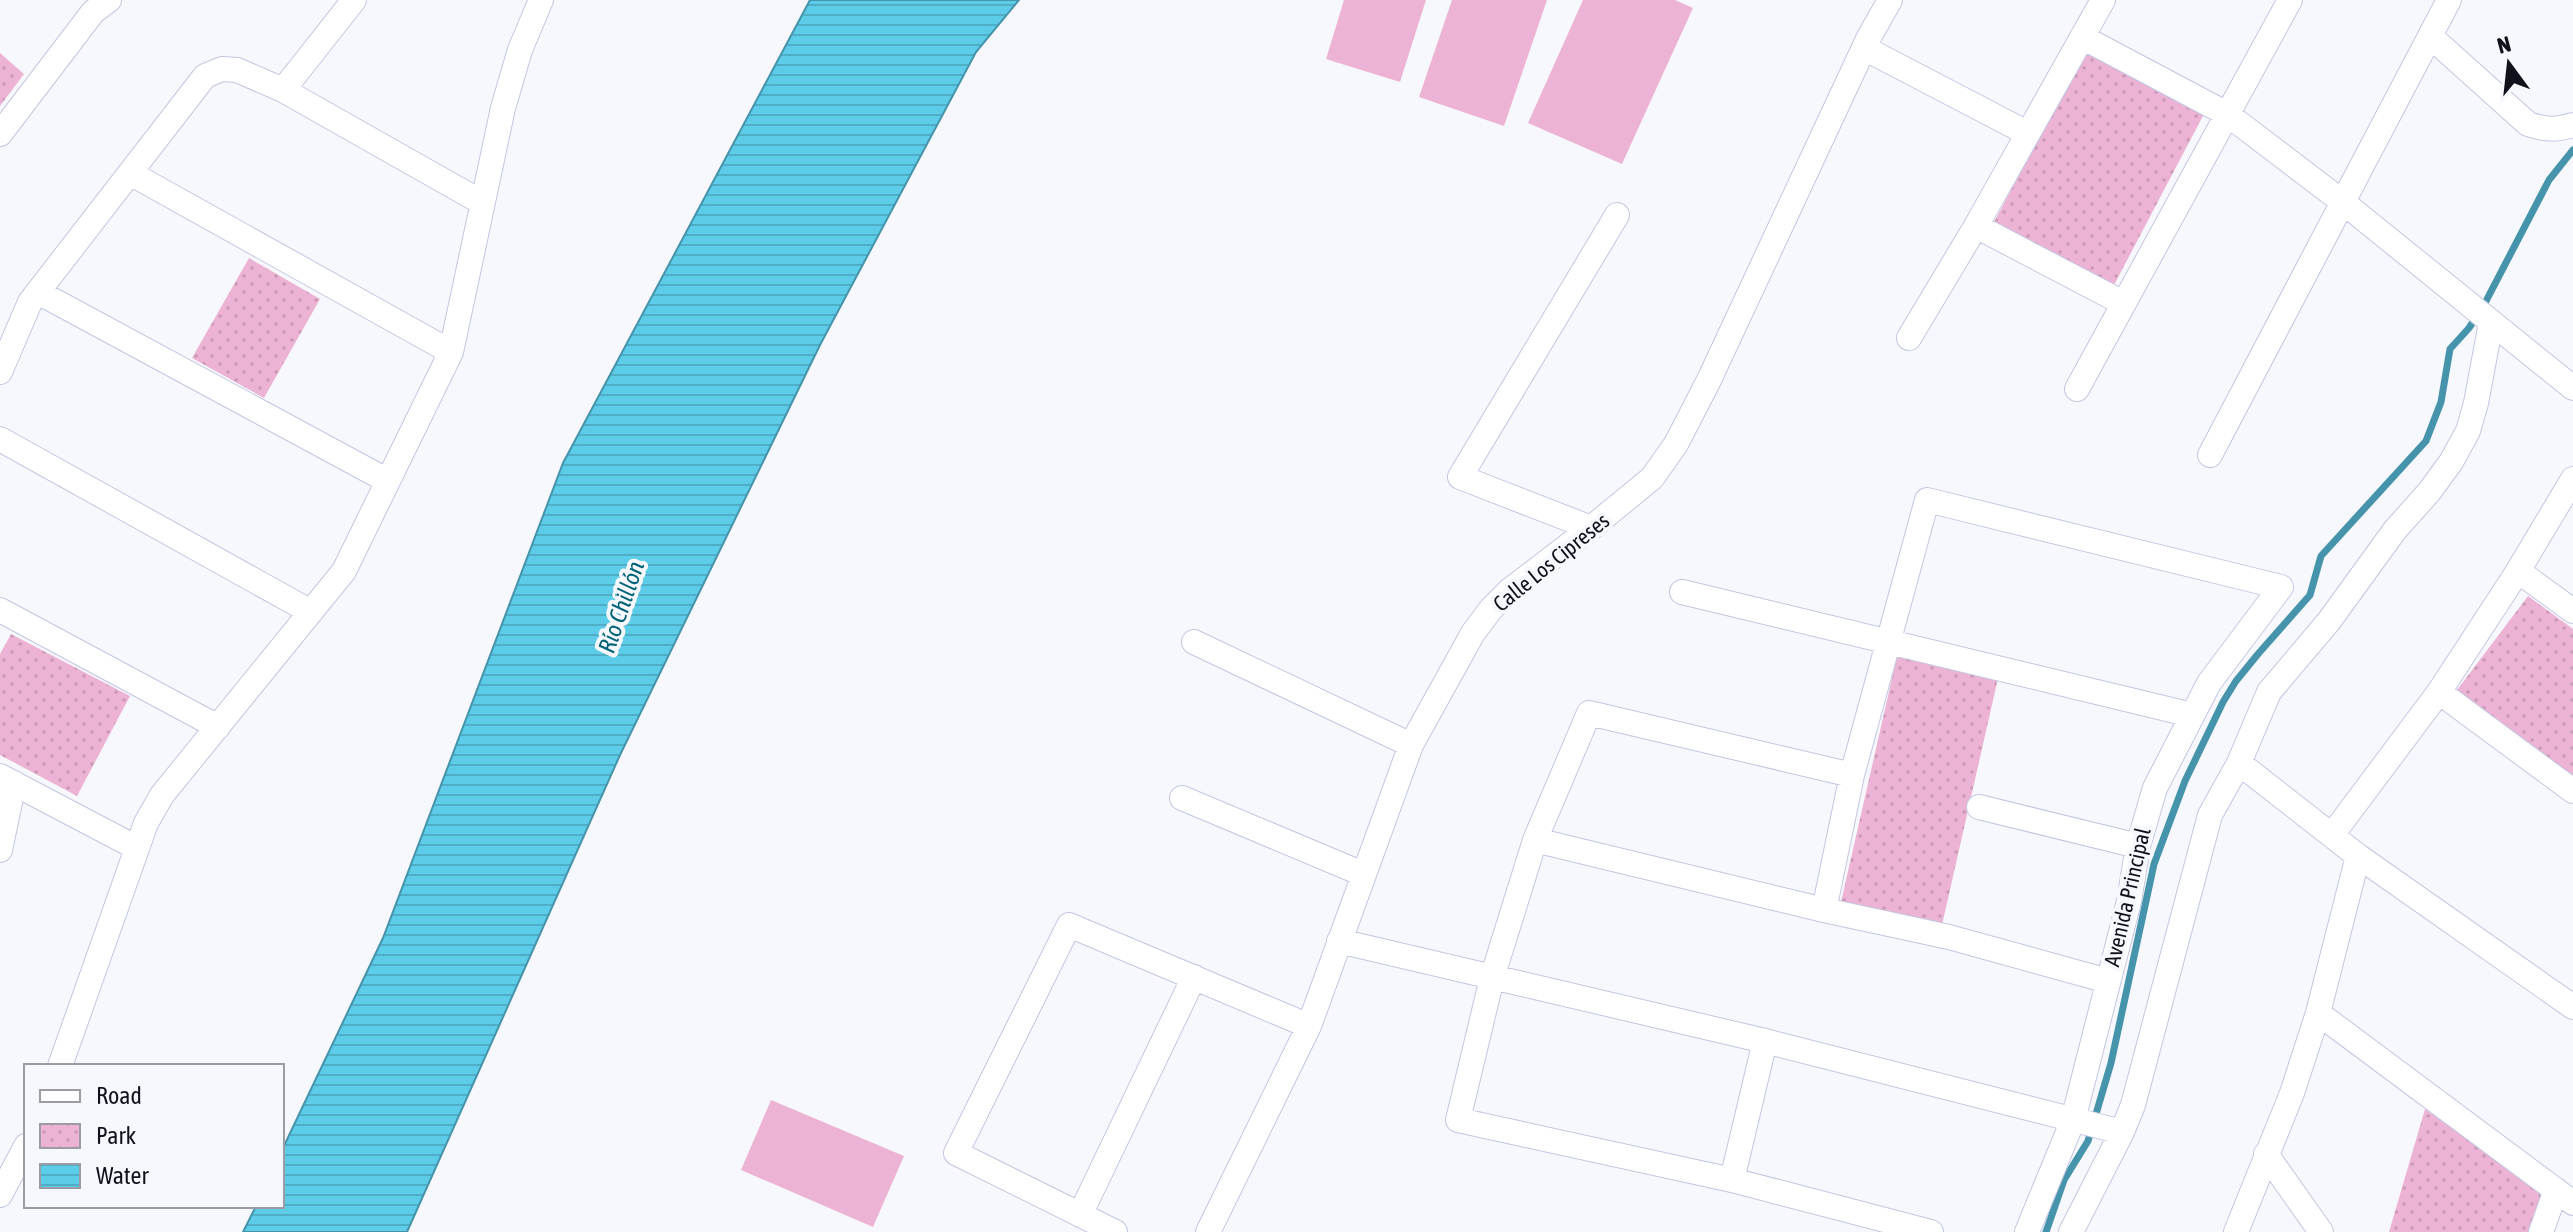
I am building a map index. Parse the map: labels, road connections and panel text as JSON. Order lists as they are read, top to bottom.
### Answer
{
  "streets": {
    "street": ["Calle Los Cipreses", "Avenida Principal"]
  },
  "water": ["Río Chillón"],
  "legend": ["Road", "Park", "Water"],
  "north": "top"
}
